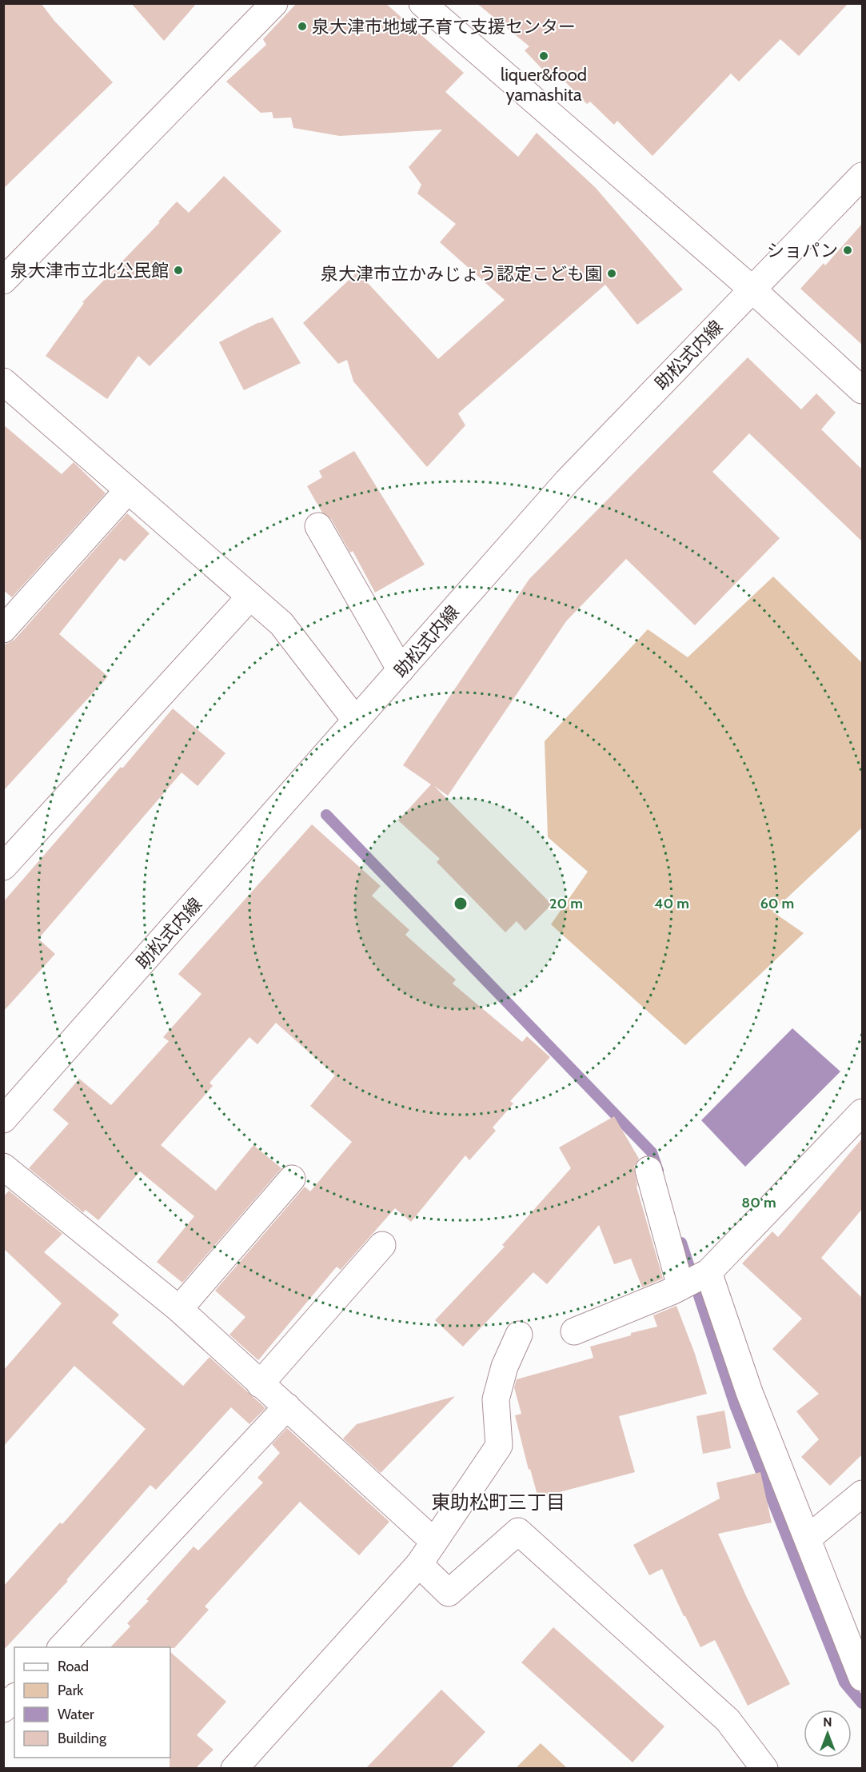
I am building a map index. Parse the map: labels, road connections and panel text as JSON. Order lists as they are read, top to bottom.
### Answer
{
  "streets": {
    "street": ["助松式内線"]
  },
  "districts": ["東助松町三丁目"],
  "places": [
    "泉大津市地域子育て支援センター",
    "liquer&food yamashita",
    "ショパン",
    "泉大津市立北公民館",
    "泉大津市立かみじょう認定こども園"
  ],
  "legend": [
    "Road",
    "Park",
    "Water",
    "Building"
  ],
  "north": "top",
  "rings": [
    "20 m",
    "40 m",
    "60 m",
    "80 m"
  ]
}
